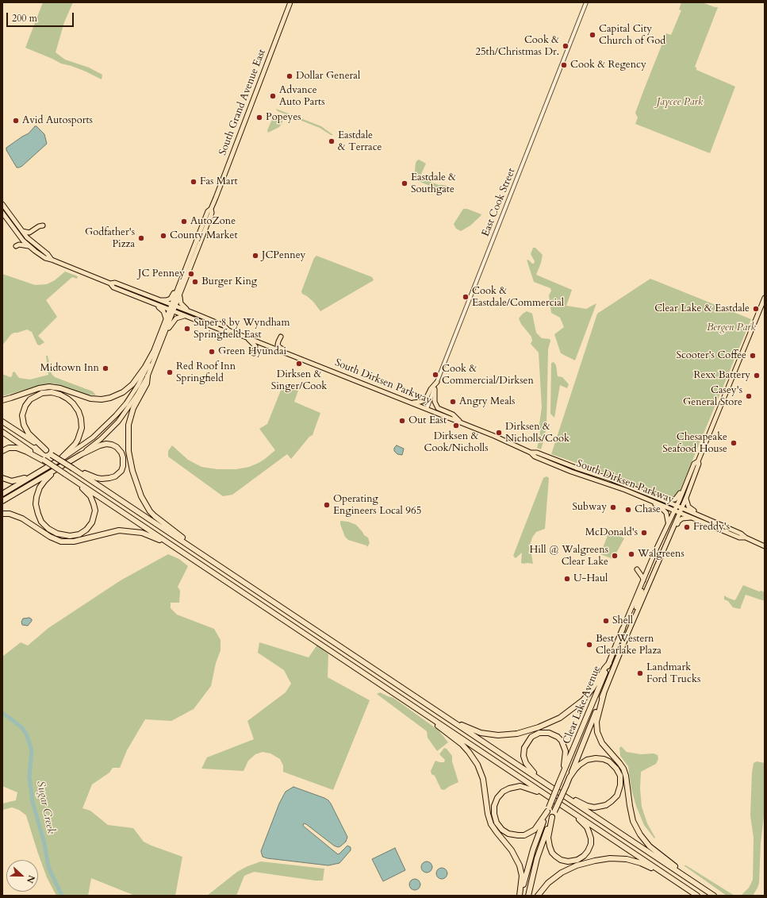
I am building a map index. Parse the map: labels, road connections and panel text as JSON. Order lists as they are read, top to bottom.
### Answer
{
  "streets": {
    "highway": ["Clear Lake Avenue"],
    "main road": ["South Grand Avenue East", "South Dirksen Parkway"],
    "street": ["East Cook Street"]
  },
  "crossings": [
    ["South Grand Avenue East", "South Dirksen Parkway"],
    ["East Cook Street", "South Dirksen Parkway"],
    ["South Dirksen Parkway", "Clear Lake Avenue"]
  ],
  "water": ["Sugar Creek"],
  "parks": ["Jaycee Park", "Bergen Park"],
  "places": [
    "Capital City Church of God",
    "Cook & 25th/Christmas Dr.",
    "Cook & Regency",
    "Dollar General",
    "Advance Auto Parts",
    "Popeyes",
    "Avid Autosports",
    "Eastdale & Terrace",
    "Fas Mart",
    "Eastdale & Southgate",
    "AutoZone",
    "County Market",
    "Godfather's Pizza",
    "JCPenney",
    "JC Penney",
    "Burger King",
    "Cook & Eastdale/Commercial",
    "Clear Lake & Eastdale",
    "Super 8 by Wyndham Springfield East",
    "Green Hyundai",
    "Scooter's Coffee",
    "Dirksen & Singer/Cook",
    "Midtown Inn",
    "Red Roof Inn Springfield",
    "Cook & Commercial/Dirksen",
    "Rexx Battery",
    "Casey's General Store",
    "Angry Meals",
    "Out East",
    "Dirksen & Cook/Nicholls",
    "Dirksen & Nicholls/Cook",
    "Chesapeake Seafood House",
    "Operating Engineers Local 965",
    "Subway",
    "Chase",
    "Freddy's",
    "McDonald's",
    "Walgreens",
    "Hill @ Walgreens Clear Lake",
    "U-Haul",
    "Shell",
    "Best Western Clearlake Plaza",
    "Landmark Ford Trucks"
  ],
  "scale_bar": "200 m",
  "north": "right"
}
